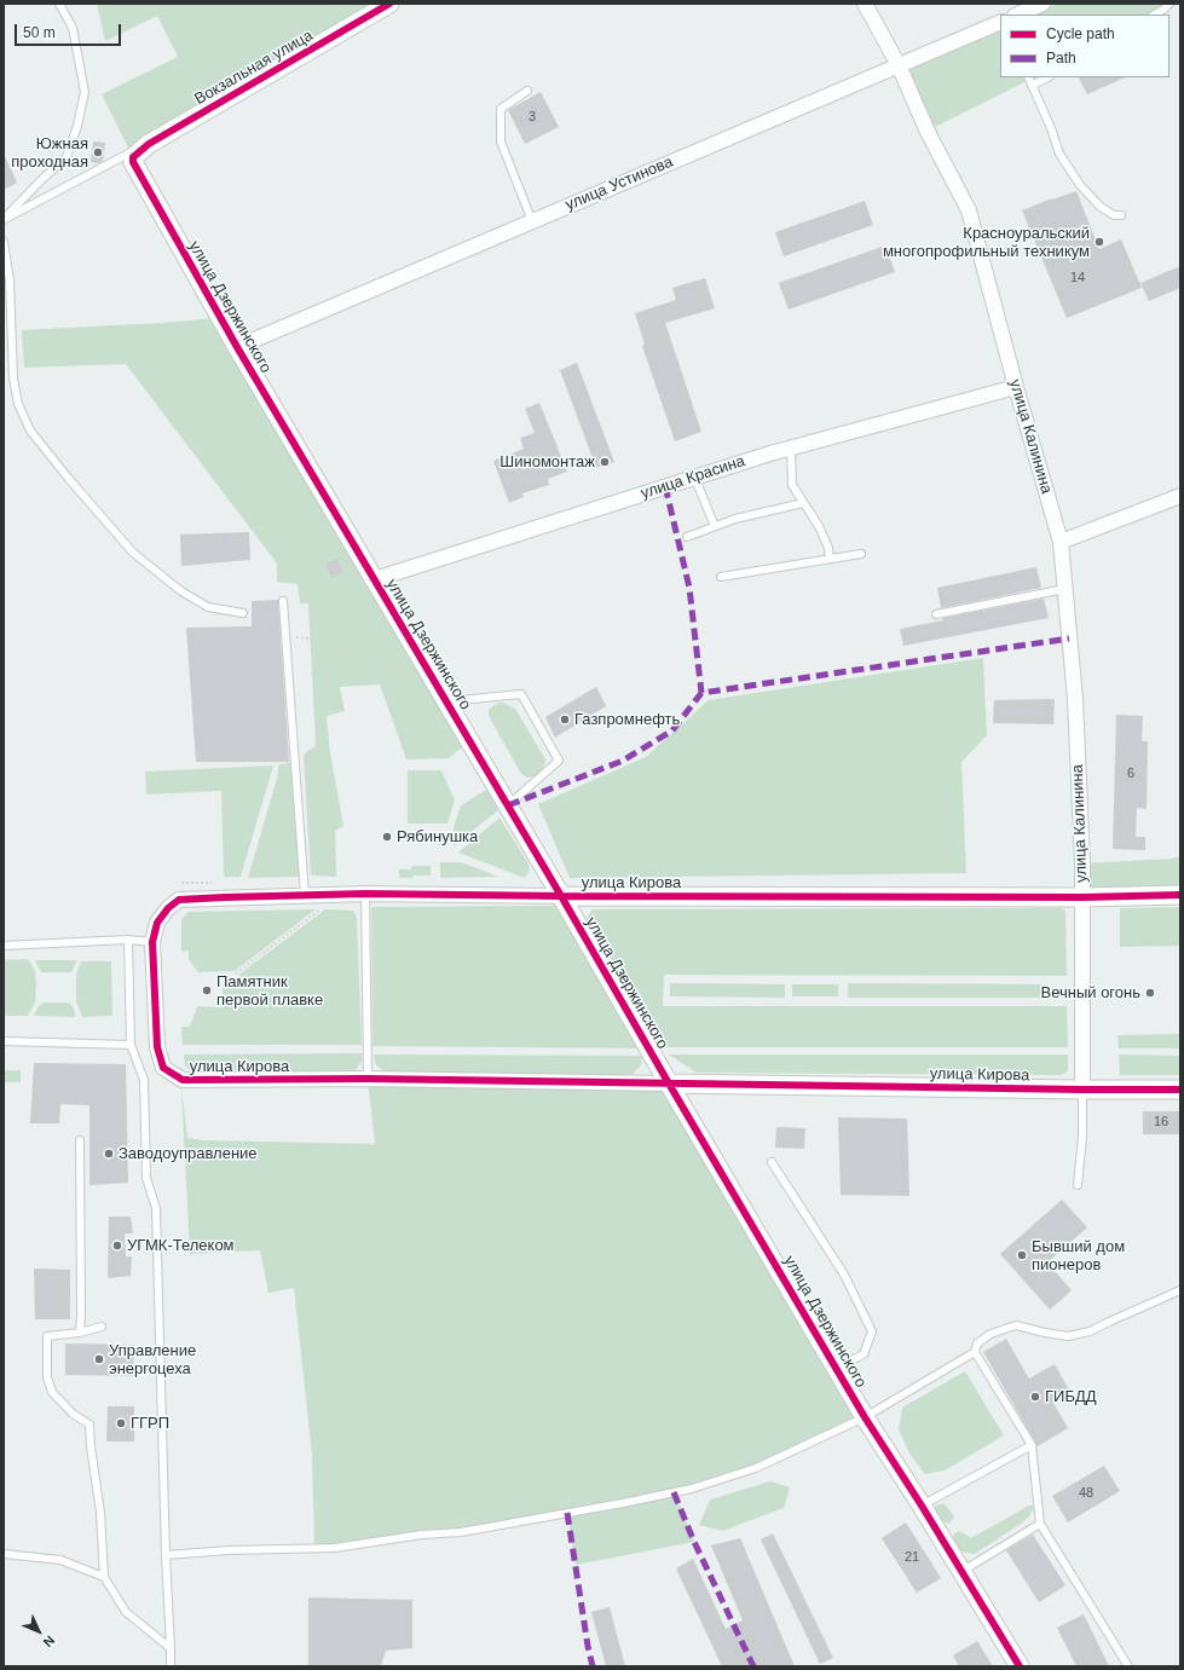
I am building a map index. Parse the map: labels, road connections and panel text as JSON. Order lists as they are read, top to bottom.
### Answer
{
  "streets": {
    "street": [
      "Вокзальная улица",
      "улица Устинова",
      "улица Дзержинского",
      "улица Калинина",
      "улица Красина",
      "улица Кирова"
    ]
  },
  "crossings": [
    ["Вокзальная улица", "улица Дзержинского"],
    ["улица Устинова", "улица Дзержинского"],
    ["улица Устинова", "улица Калинина"],
    ["улица Дзержинского", "улица Красина"],
    ["улица Дзержинского", "улица Кирова"],
    ["улица Калинина", "улица Красина"],
    ["улица Калинина", "улица Кирова"]
  ],
  "places": [
    "Южная проходная",
    "Красноуральский многопрофильный техникум",
    "Шиномонтаж",
    "Газпромнефть",
    "Рябинушка",
    "Памятник первой плавке",
    "Вечный огонь",
    "Заводоуправление",
    "УГМК-Телеком",
    "Бывший дом пионеров",
    "Управление энергоцеха",
    "ГИБДД",
    "ГГРП"
  ],
  "house_numbers": [
    "3",
    "14",
    "6",
    "16",
    "48",
    "21"
  ],
  "legend": ["Cycle path", "Path"],
  "scale_bar": "50 m",
  "north": "bottom right"
}
